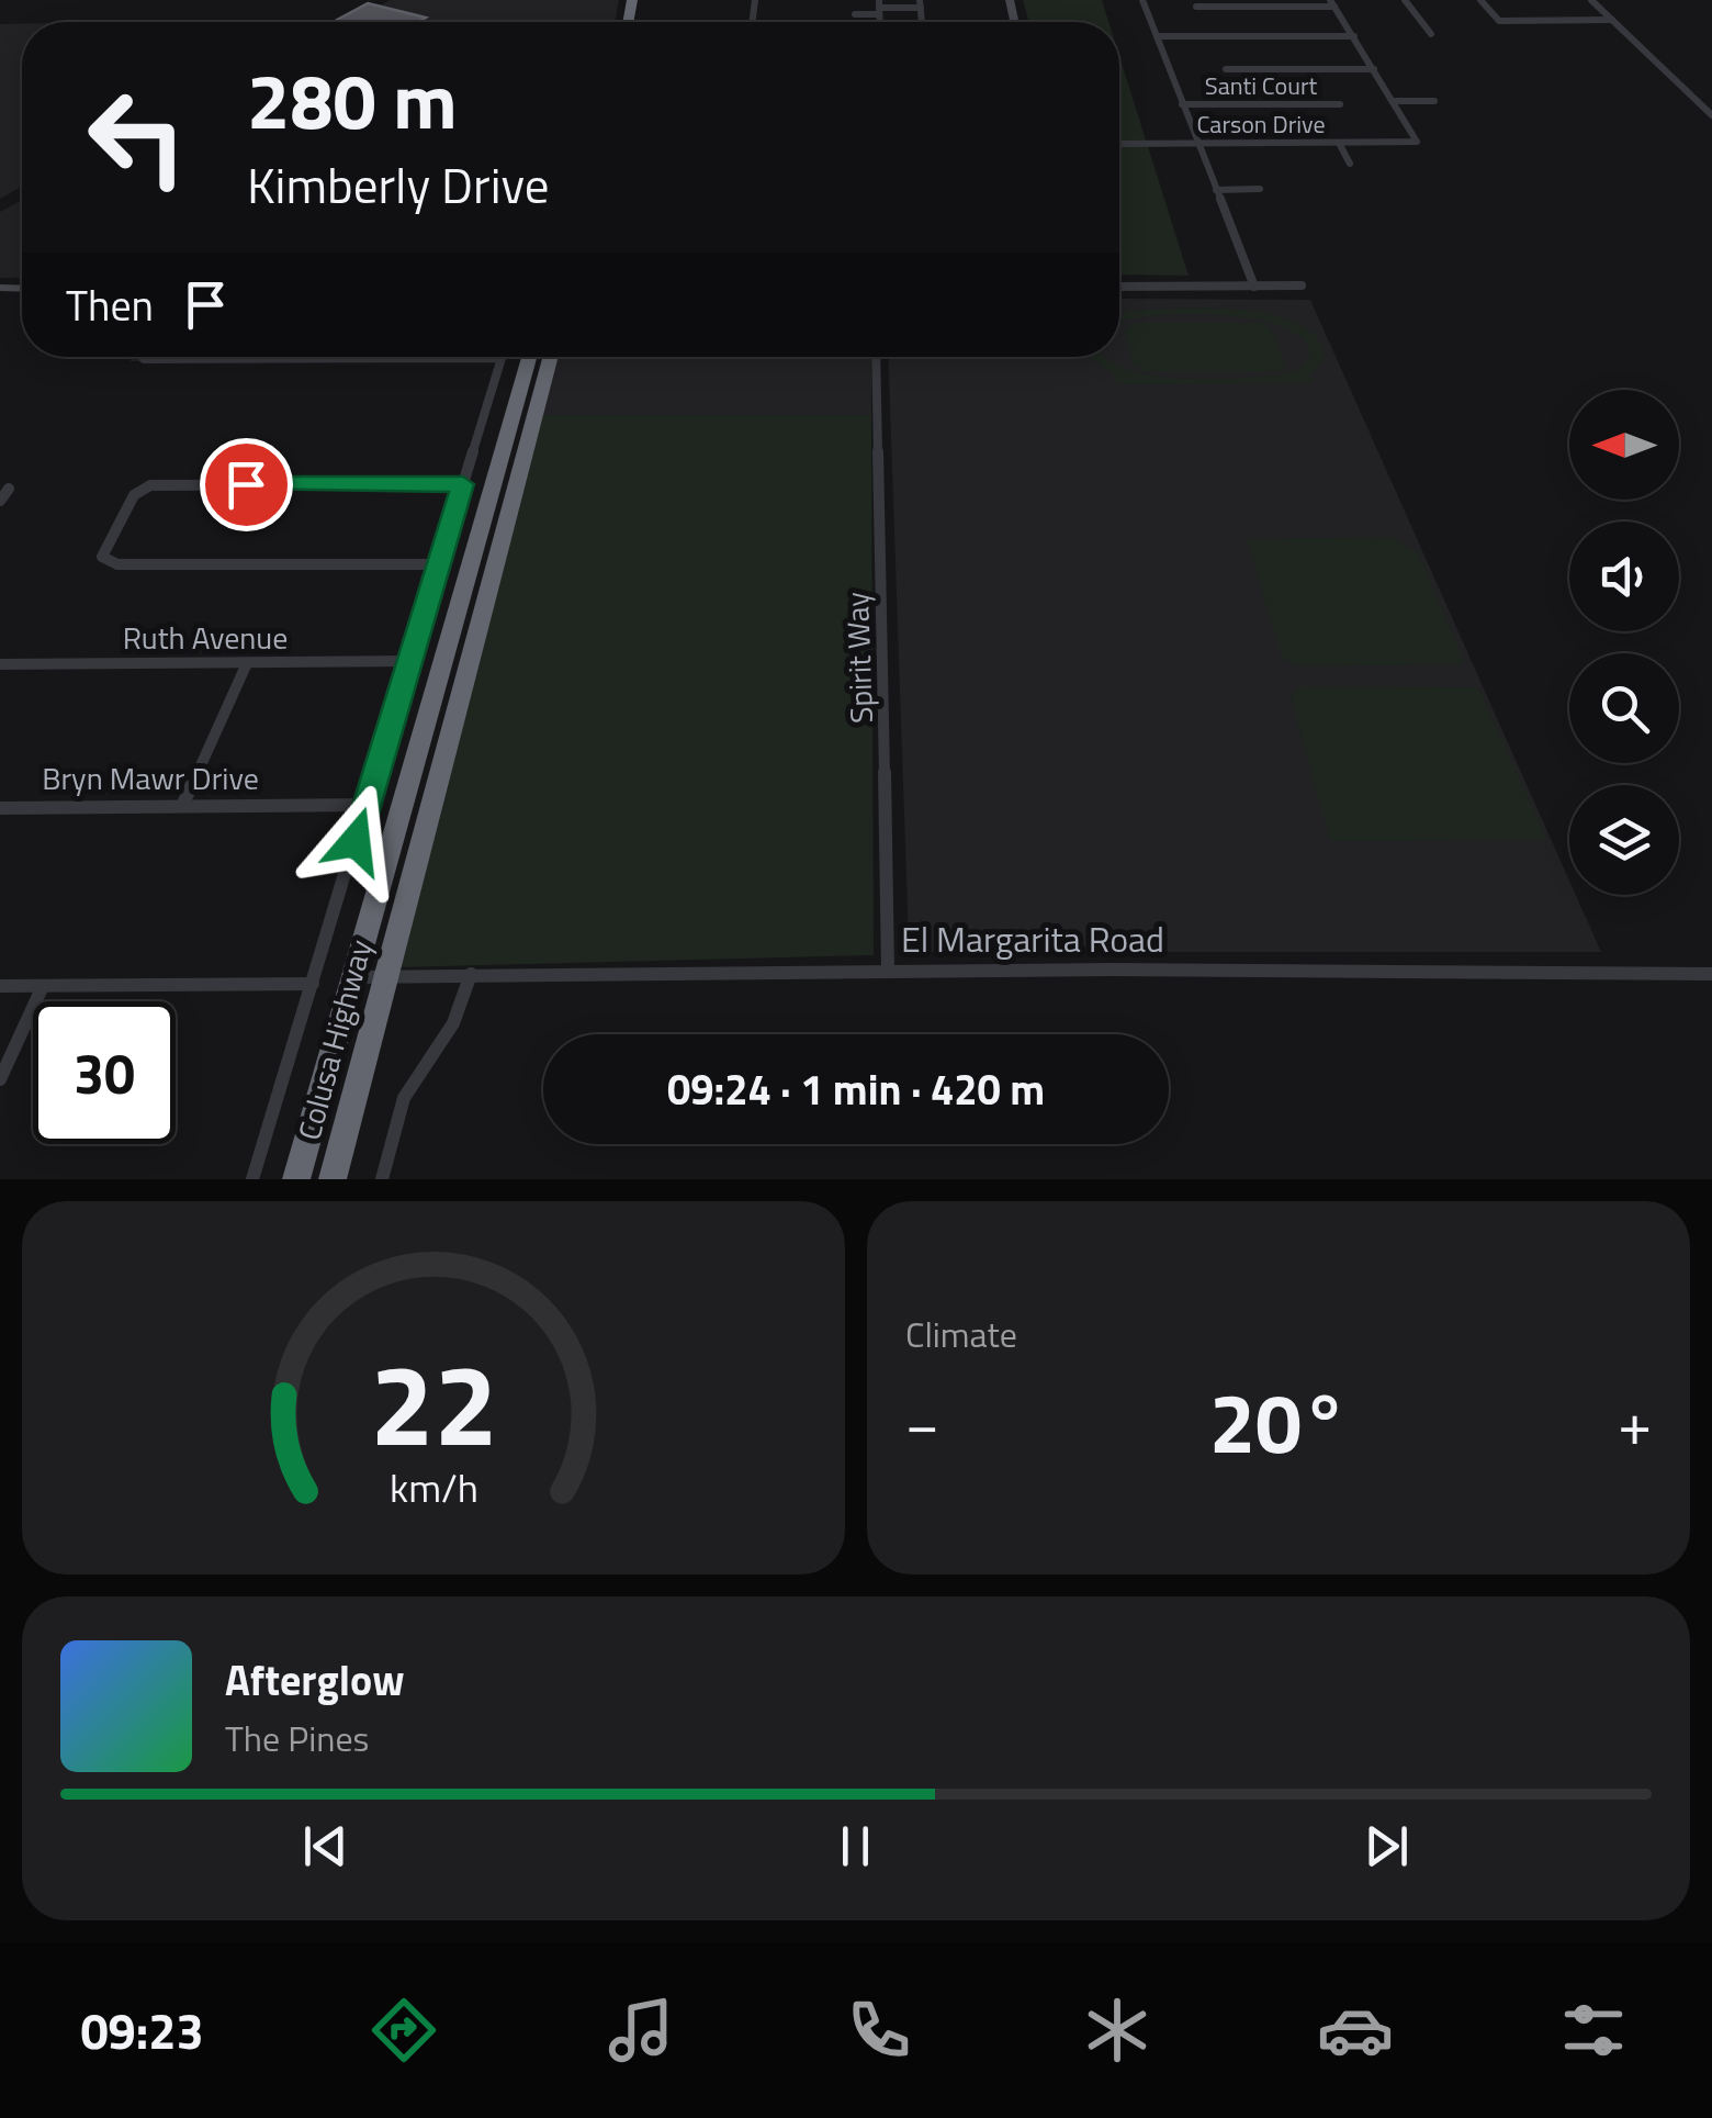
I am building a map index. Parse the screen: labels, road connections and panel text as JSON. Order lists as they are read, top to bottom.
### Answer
{
  "streets": {
    "highway": ["Colusa Highway"],
    "street": [
      "Santi Court",
      "Carson Drive",
      "Ruth Avenue",
      "Spirit Way",
      "Bryn Mawr Drive",
      "El Margarita Road"
    ]
  },
  "crossings": [
    ["Spirit Way", "El Margarita Road"],
    ["El Margarita Road", "Colusa Highway"]
  ],
  "north": "left",
  "page": {
    "turn": ["280 m", "Kimberly Drive"],
    "then": "Then",
    "limit": "30",
    "trip": "09:24 · 1 min · 420 m",
    "tile": "Climate",
    "heat": ["−", "20°", "+"],
    "song": ["Afterglow", "The Pines"],
    "tabs": "09:23",
    "gauge": ["22", "km/h"]
  }
}
